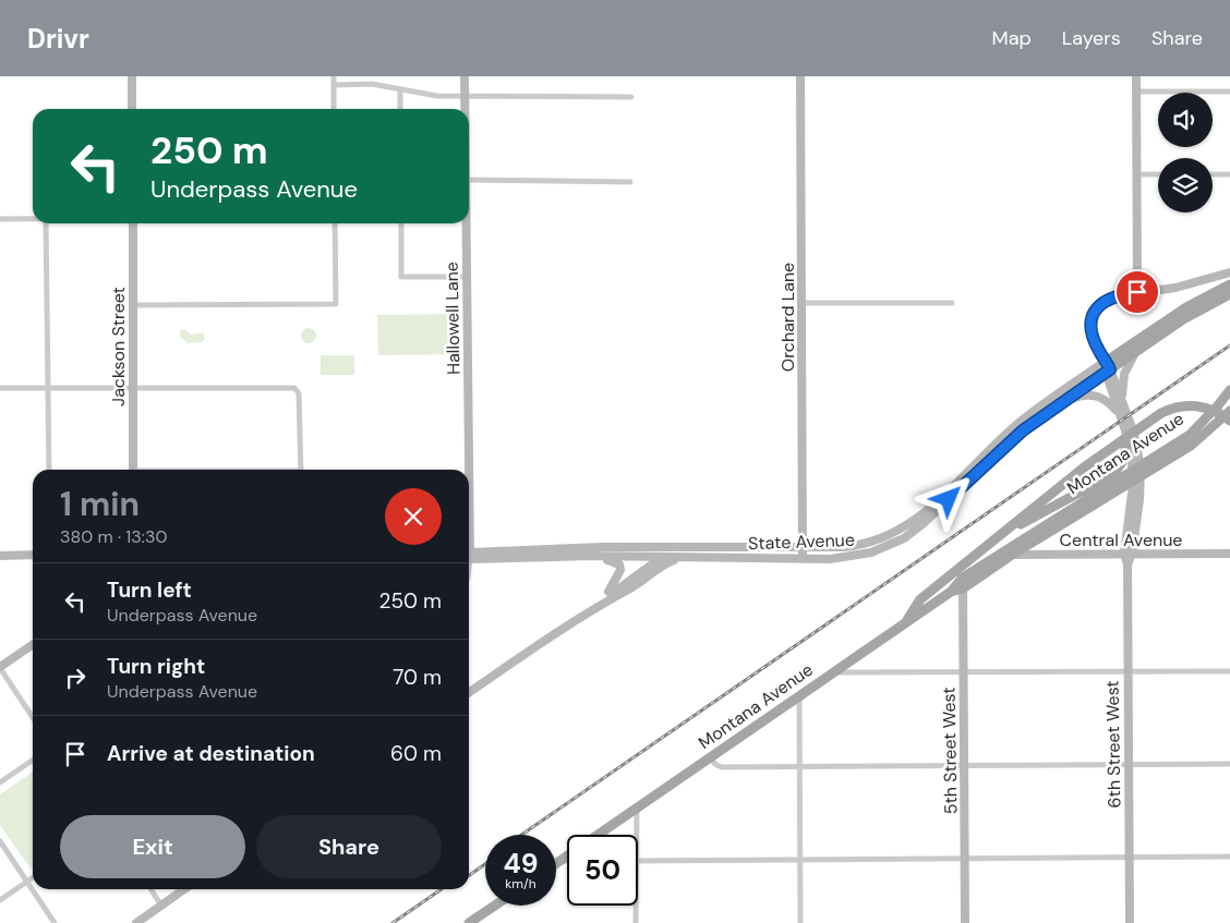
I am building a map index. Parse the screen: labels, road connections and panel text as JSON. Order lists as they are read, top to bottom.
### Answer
{
  "streets": {
    "main road": ["Montana Avenue"],
    "street": [
      "Orchard Lane",
      "Hallowell Lane",
      "Jackson Street",
      "Central Avenue",
      "State Avenue",
      "6th Street West",
      "5th Street West"
    ]
  },
  "crossings": [
    ["Orchard Lane", "State Avenue"],
    ["Montana Avenue", "Central Avenue"],
    ["Montana Avenue", "5th Street West"],
    ["Central Avenue", "6th Street West"],
    ["State Avenue", "6th Street West"]
  ],
  "page": {
    "header": "Drivr",
    "nav": ["Map", "Layers", "Share"],
    "turn": ["250 m", "Underpass Avenue"],
    "heading": ["1 min", "380 m · 13:30"],
    "list": [
      {
        "name": "Turn left",
        "note": "Underpass Avenue",
        "value": "250 m"
      },
      {
        "name": "Turn right",
        "note": "Underpass Avenue",
        "value": "70 m"
      },
      {
        "name": "Arrive at destination",
        "value": "60 m"
      }
    ],
    "buttons": ["Exit", "Share"],
    "speed": "49 km/h",
    "limit": "50"
  }
}
